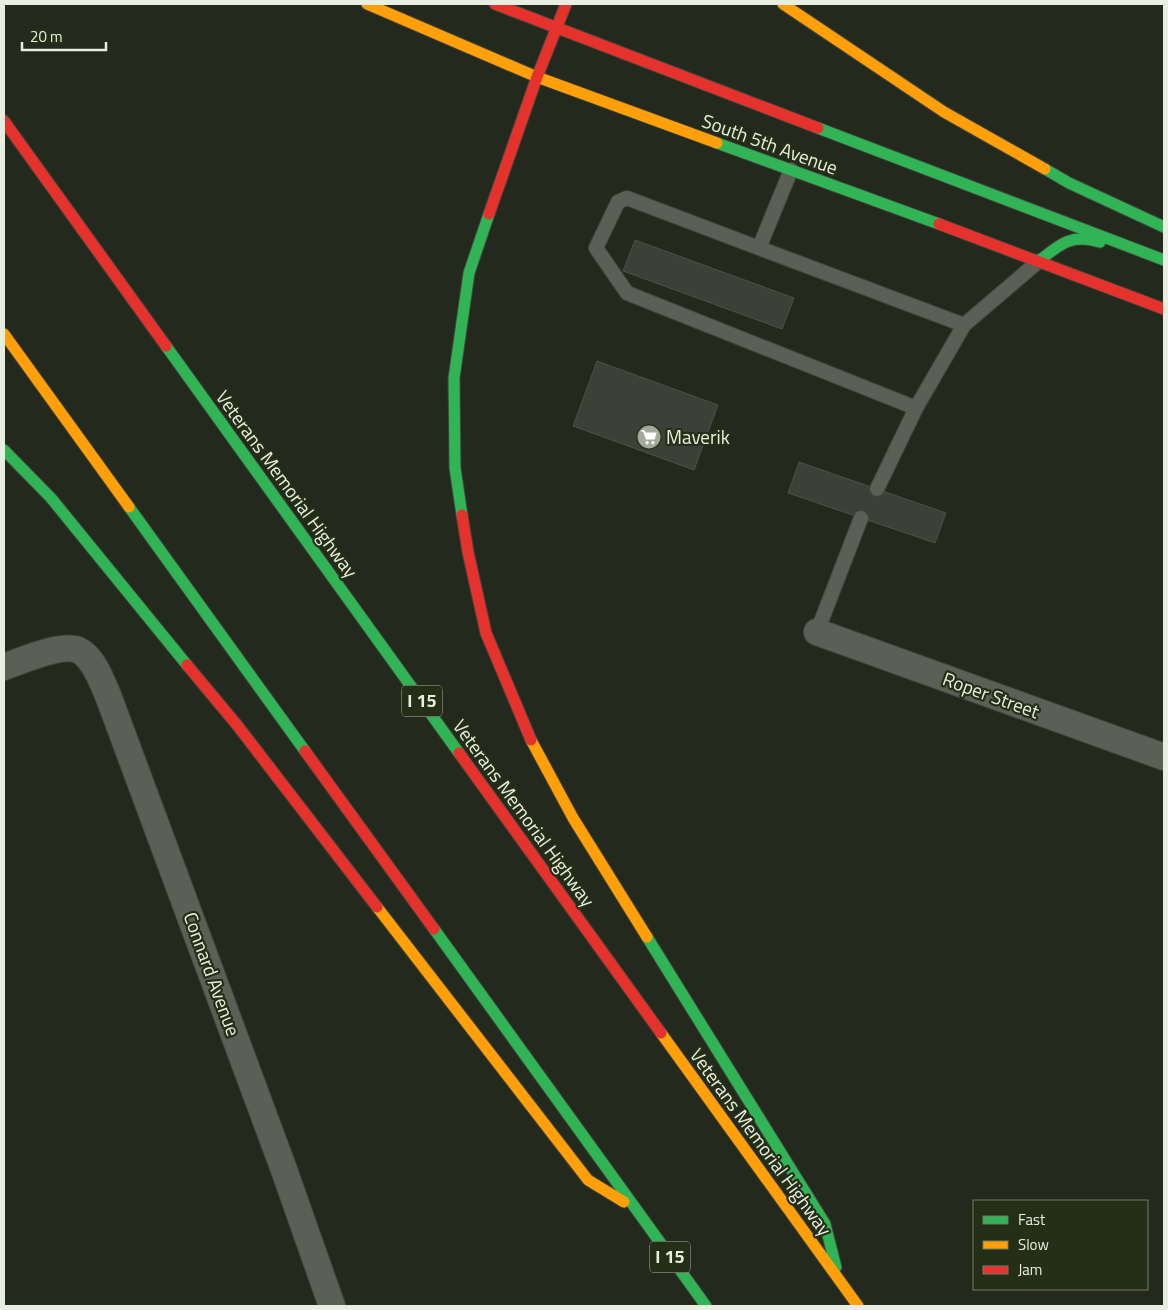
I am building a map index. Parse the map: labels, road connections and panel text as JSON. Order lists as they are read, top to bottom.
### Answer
{
  "streets": {
    "main road": ["South 5th Avenue", "Veterans Memorial Highway", "I 15"],
    "street": ["Roper Street", "Connard Avenue"]
  },
  "places": {
    "supermarket": ["Maverik"]
  },
  "legend": ["Fast", "Slow", "Jam"],
  "scale_bar": "20 m"
}
